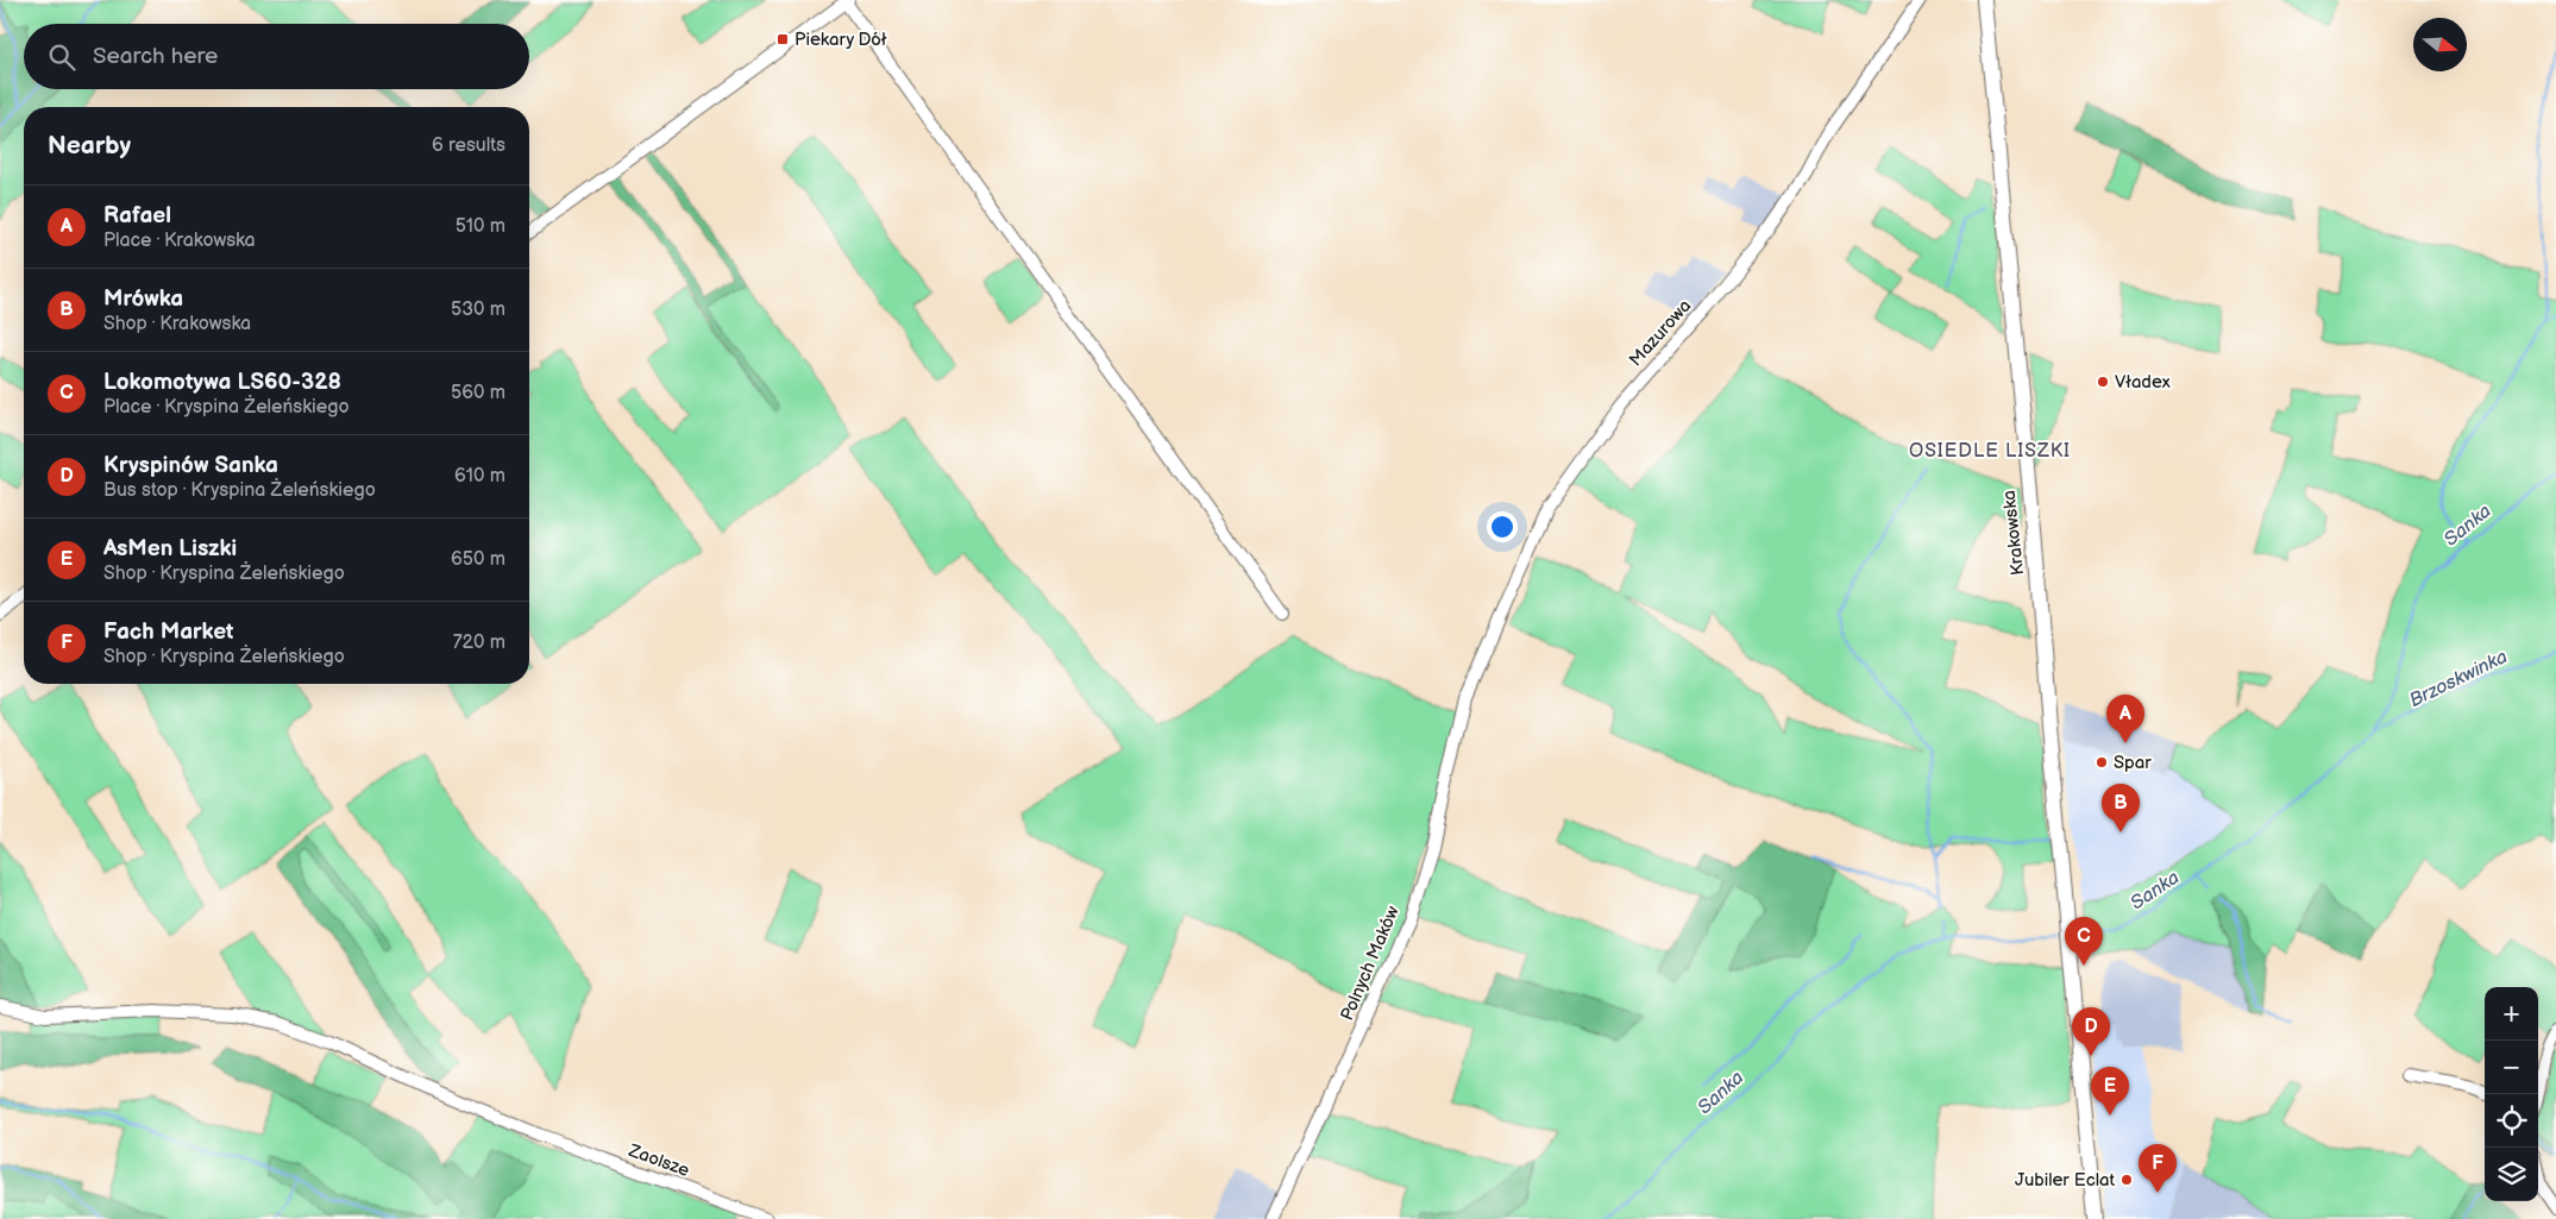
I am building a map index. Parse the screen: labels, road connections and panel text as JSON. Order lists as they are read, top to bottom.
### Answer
{
  "streets": {
    "main road": ["Krakowska"],
    "street": ["Mazurowa", "Polnych Maków", "Zaolsze"]
  },
  "crossings": [
    ["Mazurowa", "Polnych Maków"]
  ],
  "districts": ["OSIEDLE LISZKI"],
  "water": ["Sanka", "Brzoskwinka"],
  "places": {
    "transit": ["Piekary Dół"],
    "other": ["Vładex", "Spar", "Jubiler Eclat"]
  },
  "north": "right",
  "page": {
    "search": "Search here",
    "heading": ["Nearby", "6 results"],
    "list": [
      {
        "mark": "A",
        "name": "Rafael",
        "note": "Place · Krakowska",
        "value": "510 m"
      },
      {
        "mark": "B",
        "name": "Mrówka",
        "note": "Shop · Krakowska",
        "value": "530 m"
      },
      {
        "mark": "C",
        "name": "Lokomotywa LS60-328",
        "note": "Place · Kryspina Żeleńskiego",
        "value": "560 m"
      },
      {
        "mark": "D",
        "name": "Kryspinów Sanka",
        "note": "Bus stop · Kryspina Żeleńskiego",
        "value": "610 m"
      },
      {
        "mark": "E",
        "name": "AsMen Liszki",
        "note": "Shop · Kryspina Żeleńskiego",
        "value": "650 m"
      },
      {
        "mark": "F",
        "name": "Fach Market",
        "note": "Shop · Kryspina Żeleńskiego",
        "value": "720 m"
      }
    ],
    "pins": [
      "A",
      "B",
      "C",
      "D",
      "E",
      "F"
    ],
    "map_buttons": ["+", "−"]
  }
}
